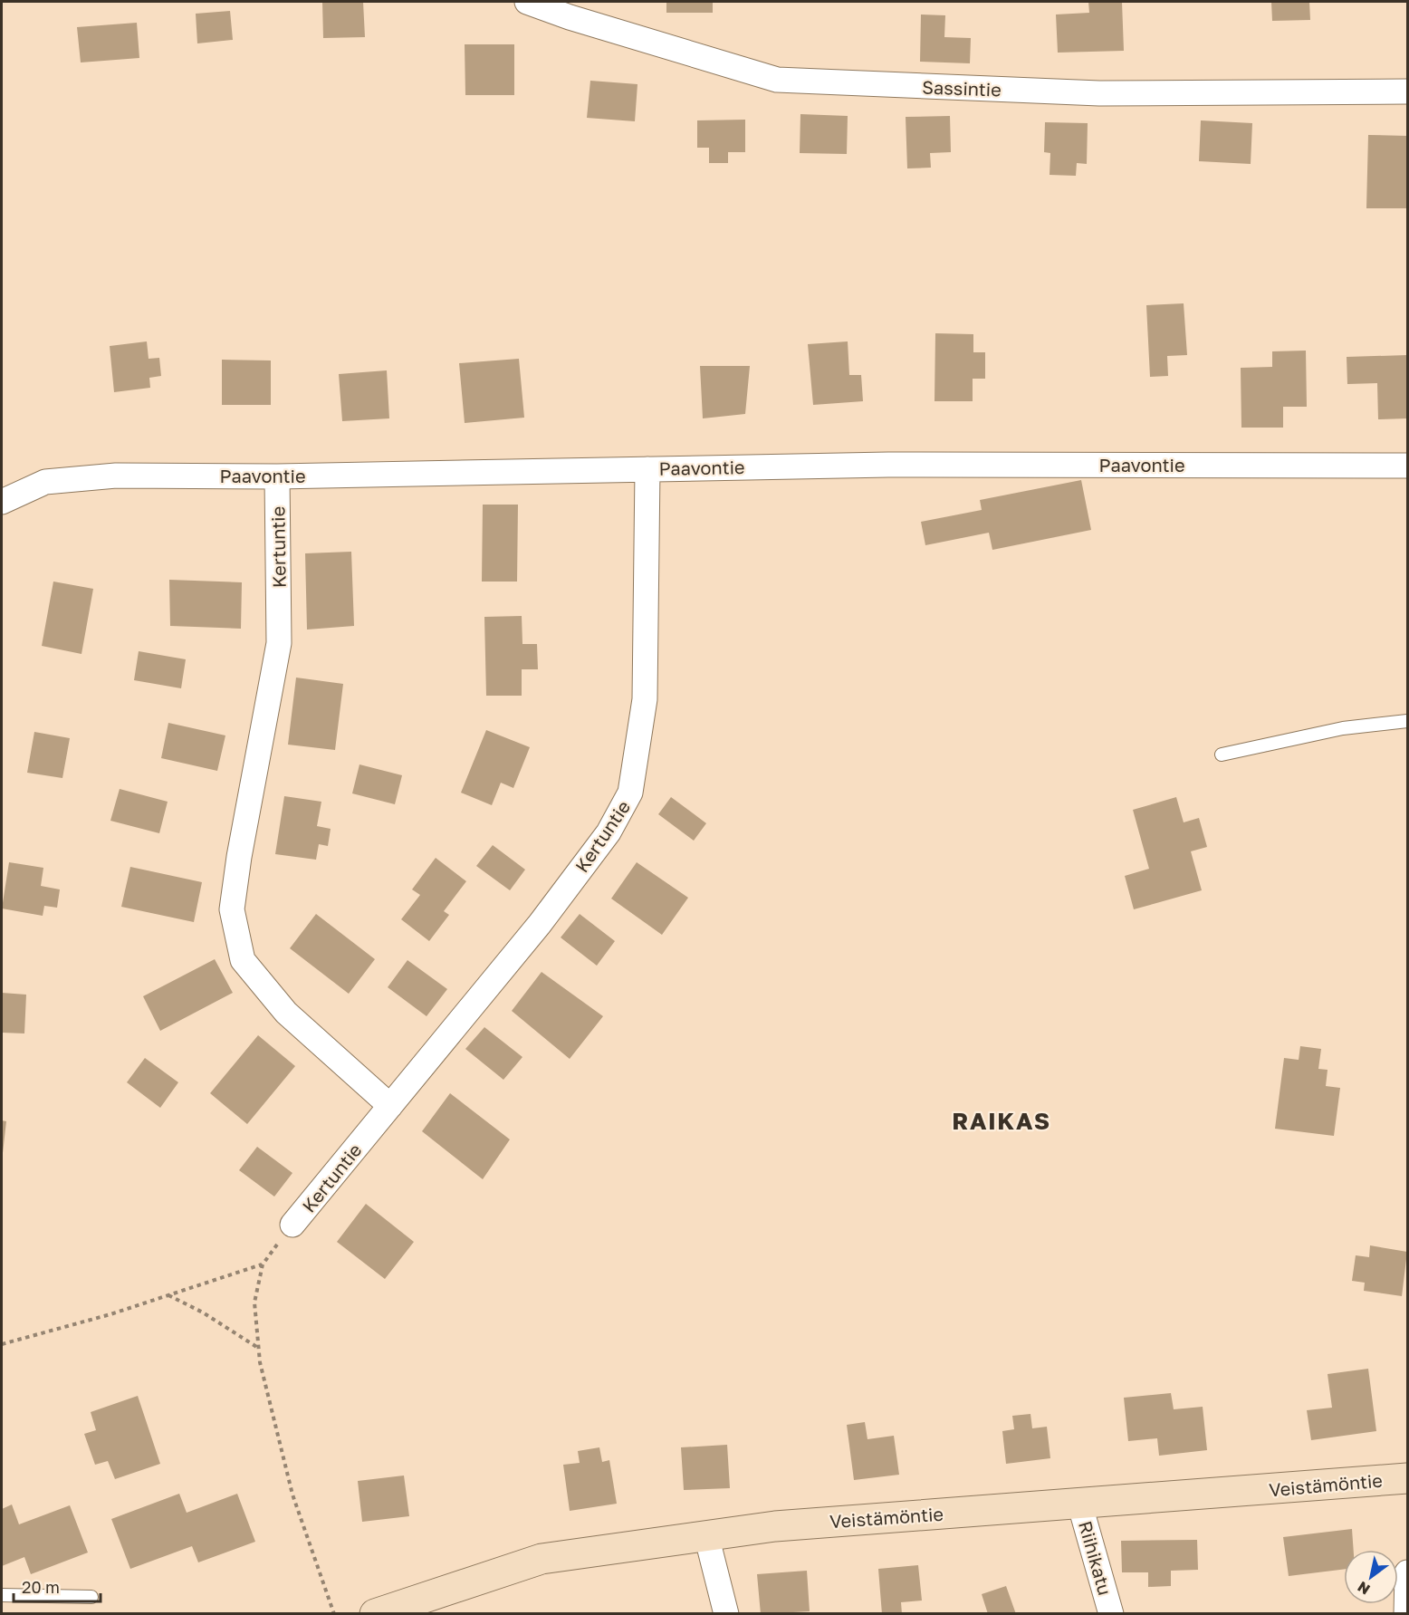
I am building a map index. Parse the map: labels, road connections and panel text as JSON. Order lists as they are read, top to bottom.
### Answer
{
  "streets": {
    "street": [
      "Sassintie",
      "Paavontie",
      "Kertuntie",
      "Veistämöntie",
      "Riihikatu"
    ]
  },
  "crossings": [
    ["Paavontie", "Kertuntie"],
    ["Veistämöntie", "Riihikatu"]
  ],
  "districts": ["RAIKAS"],
  "scale_bar": "20 m",
  "north": "bottom left"
}
